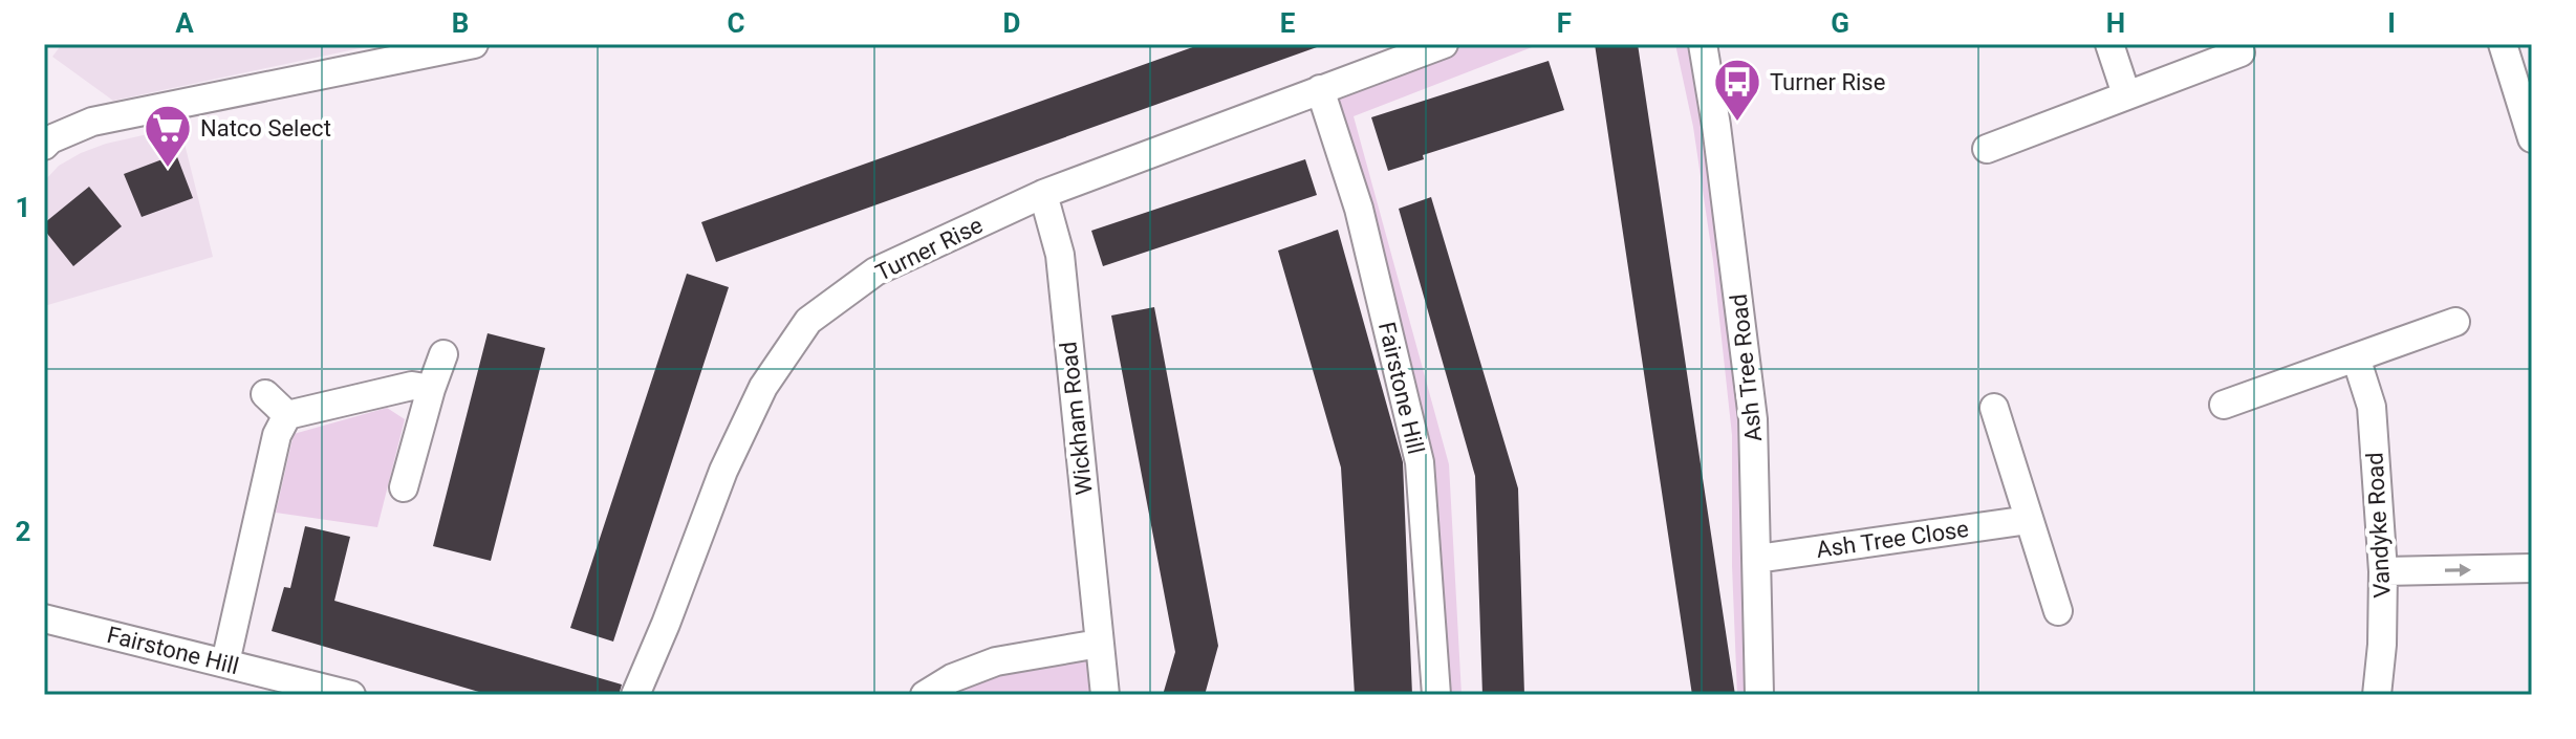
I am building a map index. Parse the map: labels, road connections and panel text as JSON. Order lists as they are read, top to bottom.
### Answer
{
  "streets": {
    "street": [
      "Turner Rise",
      "Ash Tree Road",
      "Fairstone Hill",
      "Wickham Road",
      "Vandyke Road",
      "Ash Tree Close"
    ]
  },
  "crossings": [
    ["Turner Rise", "Fairstone Hill"],
    ["Turner Rise", "Wickham Road"],
    ["Ash Tree Road", "Ash Tree Close"]
  ],
  "places": {
    "bus stop": ["Turner Rise"],
    "supermarket": ["Natco Select"]
  },
  "grid": {
    "columns": [
      "A",
      "B",
      "C",
      "D",
      "E",
      "F",
      "G",
      "H",
      "I"
    ],
    "rows": ["1", "2"]
  }
}
